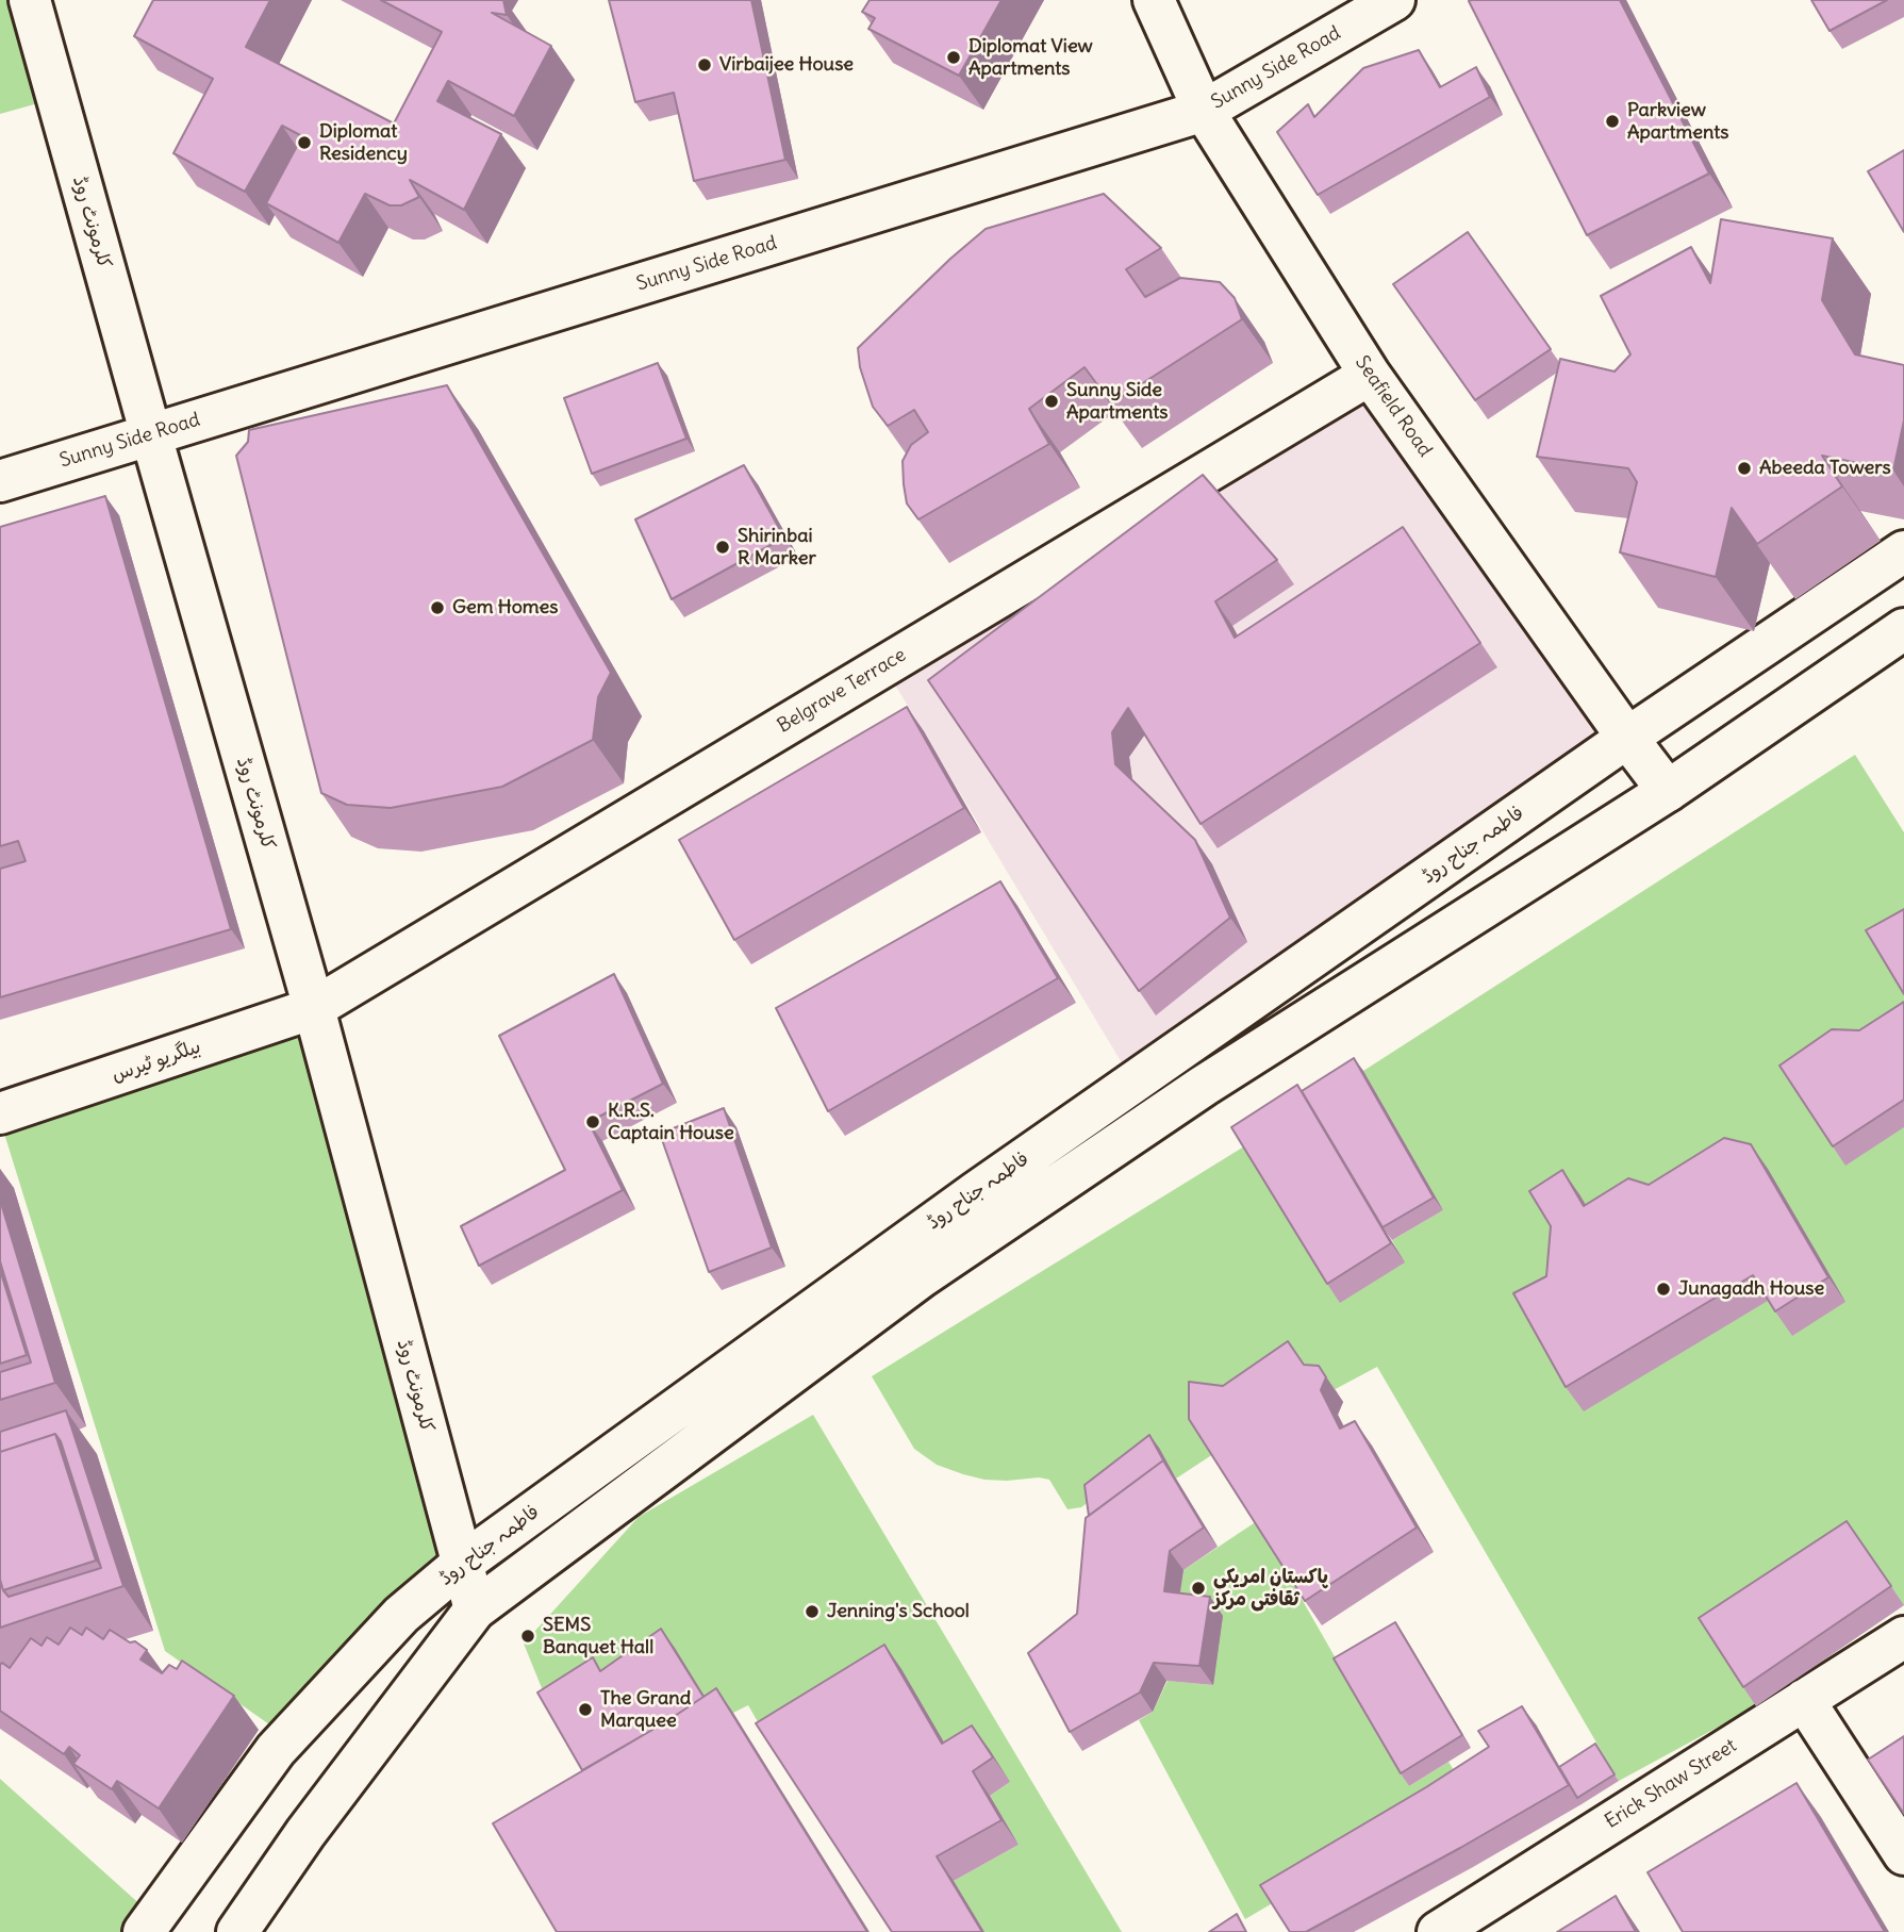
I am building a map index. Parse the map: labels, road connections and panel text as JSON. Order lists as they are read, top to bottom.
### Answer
{
  "streets": {
    "street": [
      "Sunny Side Road",
      "کلرمونٹ روڈ",
      "Seafield Road",
      "Belgrave Terrace",
      "فاطمہ جناح روڈ",
      "بیلگریو ٹیرس",
      "Erick Shaw Street"
    ]
  },
  "crossings": [
    ["Sunny Side Road", "کلرمونٹ روڈ"],
    ["Sunny Side Road", "Seafield Road"],
    ["کلرمونٹ روڈ", "Belgrave Terrace"],
    ["کلرمونٹ روڈ", "فاطمہ جناح روڈ"],
    ["کلرمونٹ روڈ", "بیلگریو ٹیرس"],
    ["Seafield Road", "Belgrave Terrace"],
    ["Seafield Road", "فاطمہ جناح روڈ"],
    ["Belgrave Terrace", "بیلگریو ٹیرس"]
  ],
  "places": [
    "Diplomat View Apartments",
    "Virbaijee House",
    "Parkview Apartments",
    "Diplomat Residency",
    "Sunny Side Apartments",
    "Abeeda Towers",
    "Shirinbai R Marker",
    "Gem Homes",
    "K.R.S. Captain House",
    "Junagadh House",
    "پاکستان امریکی ثقافتی مرکز",
    "Jenning's School",
    "SEMS Banquet Hall",
    "The Grand Marquee"
  ]
}
